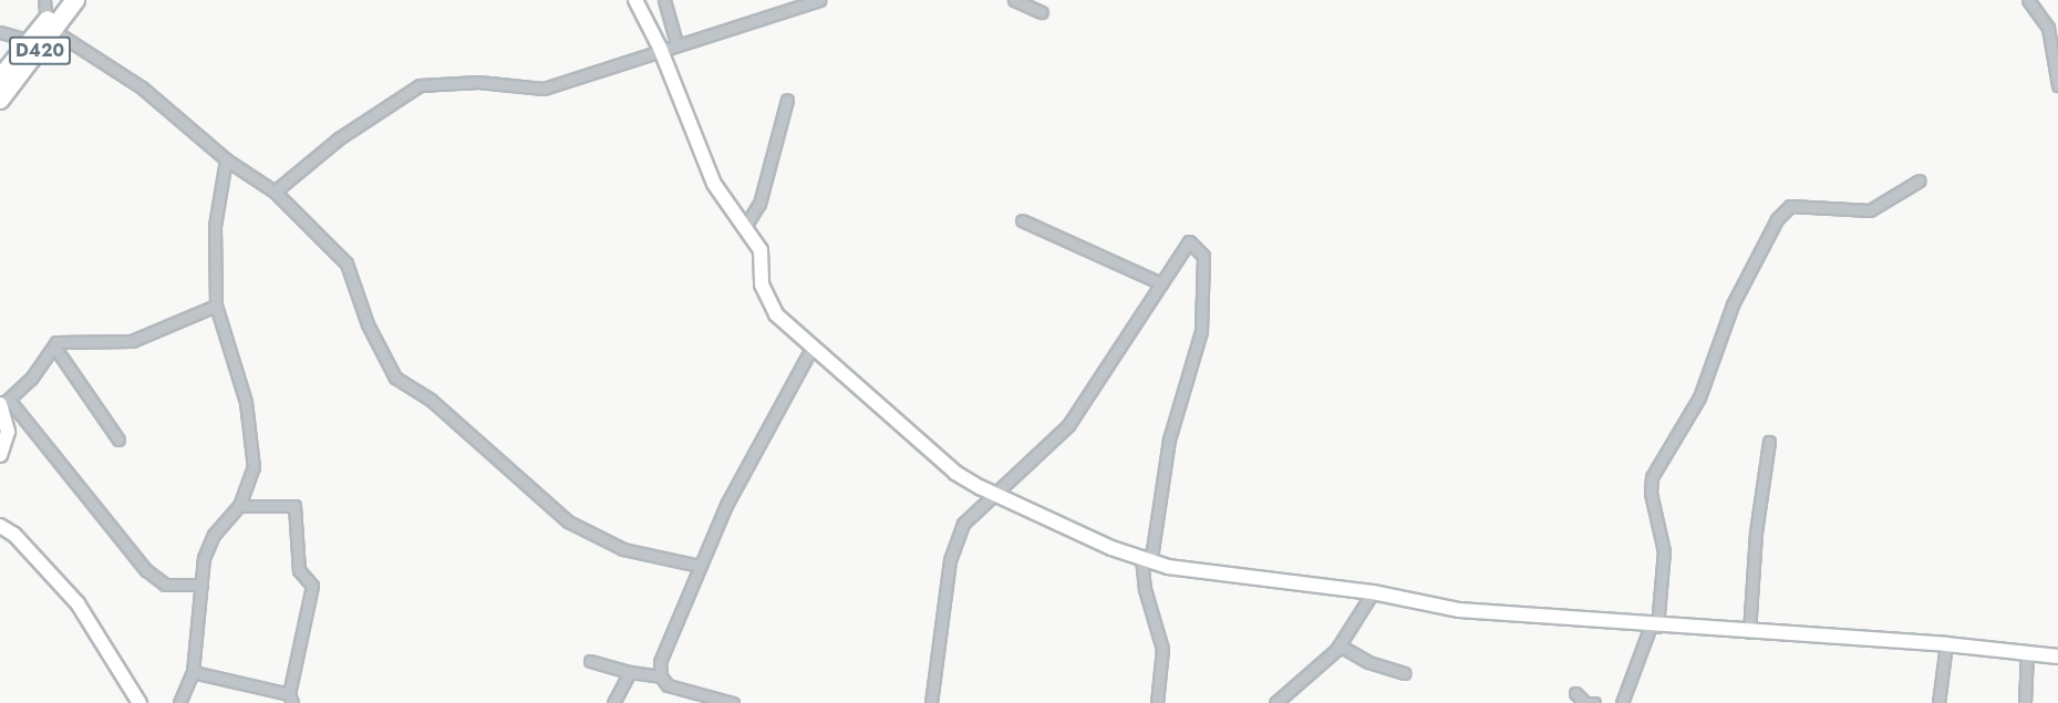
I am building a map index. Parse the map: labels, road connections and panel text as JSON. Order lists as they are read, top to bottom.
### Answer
{
  "streets": {
    "highway": ["D420"]
  }
}
